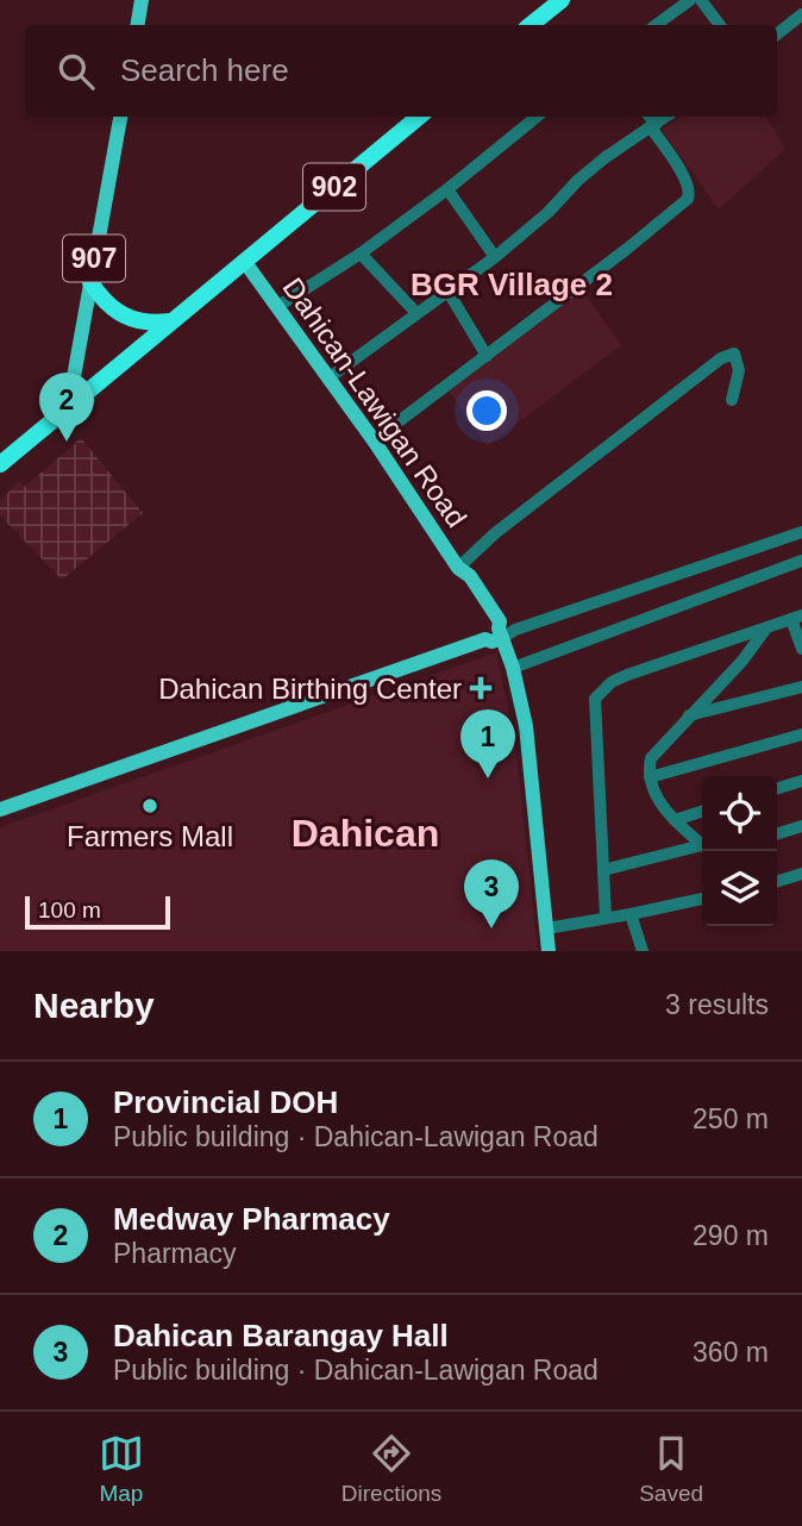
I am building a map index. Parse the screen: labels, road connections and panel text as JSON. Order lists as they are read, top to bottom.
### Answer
{
  "streets": {
    "highway": ["902"],
    "main road": ["907", "Dahican-Lawigan Road"]
  },
  "crossings": [
    ["902", "907"],
    ["902", "Dahican-Lawigan Road"]
  ],
  "districts": ["BGR Village 2", "Dahican"],
  "places": {
    "health": ["Dahican Birthing Center"],
    "other": ["Farmers Mall"]
  },
  "scale_bar": "100 m",
  "page": {
    "search": "Search here",
    "pins": ["2", "1", "3"],
    "scale": "100 m",
    "heading": ["Nearby", "3 results"],
    "list": [
      {
        "mark": "1",
        "name": "Provincial DOH",
        "note": "Public building · Dahican-Lawigan Road",
        "value": "250 m"
      },
      {
        "mark": "2",
        "name": "Medway Pharmacy",
        "note": "Pharmacy",
        "value": "290 m"
      },
      {
        "mark": "3",
        "name": "Dahican Barangay Hall",
        "note": "Public building · Dahican-Lawigan Road",
        "value": "360 m"
      }
    ],
    "nav": ["Map", "Directions", "Saved"]
  }
}
